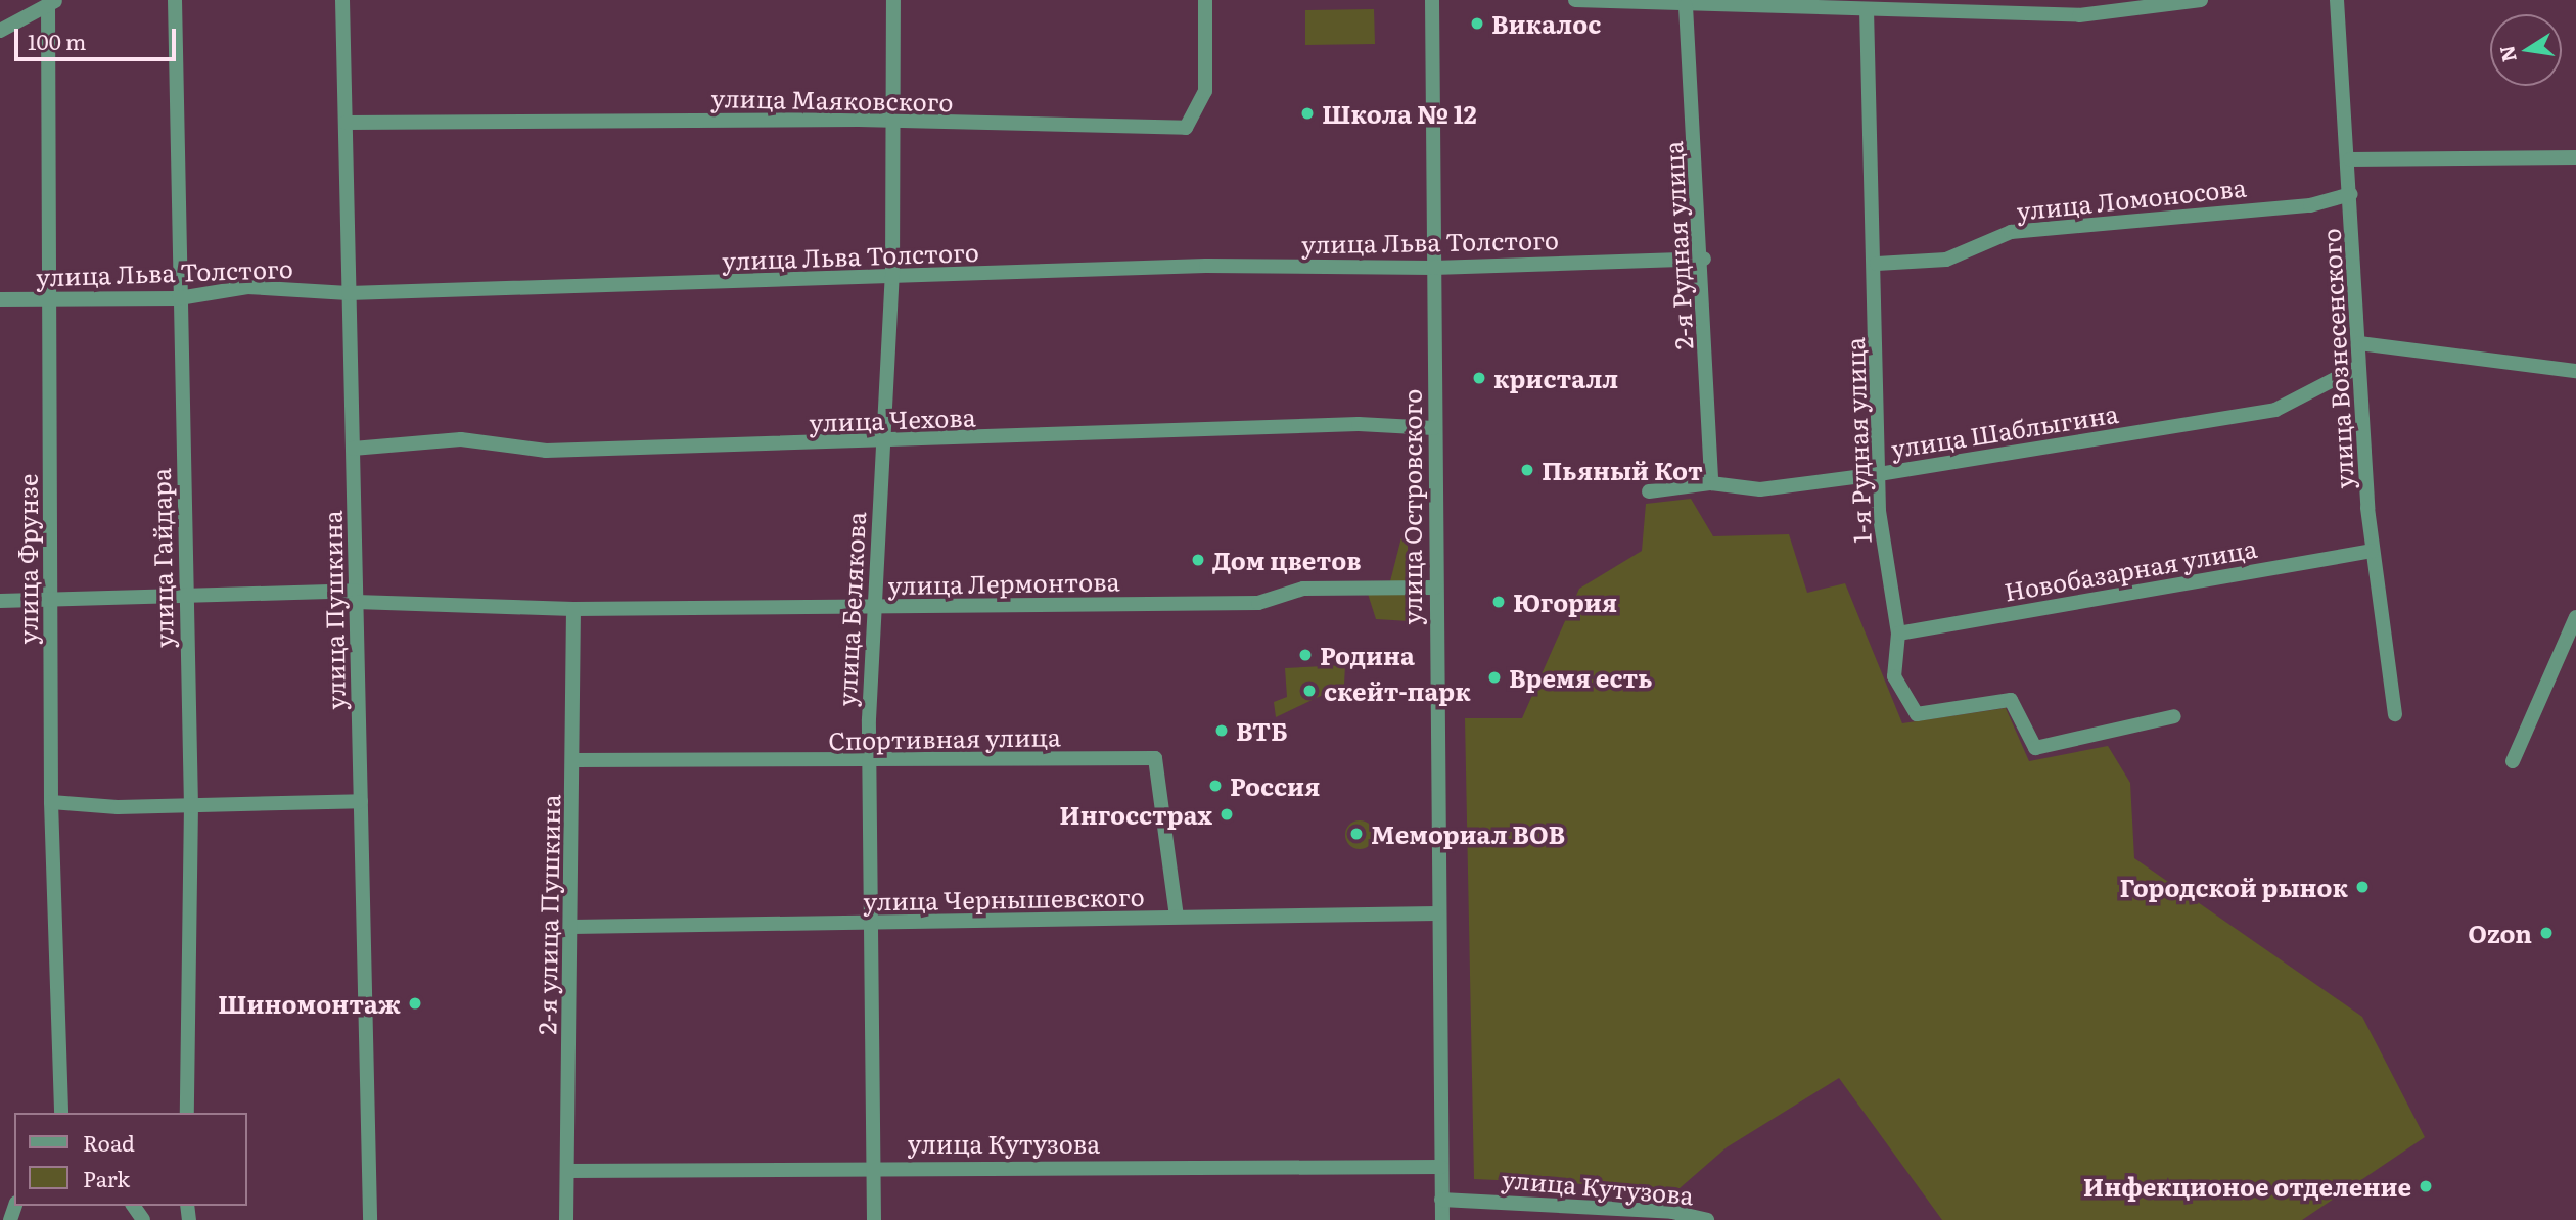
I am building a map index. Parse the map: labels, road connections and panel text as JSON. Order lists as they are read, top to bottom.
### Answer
{
  "streets": {
    "street": [
      "улица Маяковского",
      "улица Ломоносова",
      "улица Льва Толстого",
      "2-я Рудная улица",
      "улица Вознесенского",
      "улица Чехова",
      "улица Шаблыгина",
      "1-я Рудная улица",
      "улица Островского",
      "улица Гайдара",
      "улица Фрунзе",
      "Новобазарная улица",
      "улица Лермонтова",
      "улица Белякова",
      "улица Пушкина",
      "Спортивная улица",
      "улица Чернышевского",
      "2-я улица Пушкина",
      "улица Кутузова"
    ]
  },
  "crossings": [
    ["улица Маяковского", "улица Белякова"],
    ["улица Маяковского", "улица Пушкина"],
    ["улица Ломоносова", "улица Вознесенского"],
    ["улица Ломоносова", "1-я Рудная улица"],
    ["улица Льва Толстого", "2-я Рудная улица"],
    ["улица Льва Толстого", "улица Островского"],
    ["улица Льва Толстого", "улица Гайдара"],
    ["улица Льва Толстого", "улица Фрунзе"],
    ["улица Льва Толстого", "улица Белякова"],
    ["улица Льва Толстого", "улица Пушкина"],
    ["2-я Рудная улица", "улица Шаблыгина"],
    ["улица Вознесенского", "улица Шаблыгина"],
    ["улица Вознесенского", "Новобазарная улица"],
    ["улица Чехова", "улица Островского"],
    ["улица Чехова", "улица Белякова"],
    ["улица Чехова", "улица Пушкина"],
    ["улица Шаблыгина", "1-я Рудная улица"],
    ["1-я Рудная улица", "Новобазарная улица"],
    ["улица Островского", "улица Лермонтова"],
    ["улица Островского", "улица Чернышевского"],
    ["улица Островского", "улица Кутузова"],
    ["улица Гайдара", "улица Лермонтова"],
    ["улица Фрунзе", "улица Лермонтова"],
    ["улица Лермонтова", "улица Белякова"],
    ["улица Лермонтова", "улица Пушкина"],
    ["улица Лермонтова", "2-я улица Пушкина"],
    ["улица Белякова", "Спортивная улица"],
    ["улица Белякова", "улица Чернышевского"],
    ["улица Белякова", "улица Кутузова"],
    ["Спортивная улица", "улица Чернышевского"],
    ["Спортивная улица", "2-я улица Пушкина"],
    ["улица Чернышевского", "2-я улица Пушкина"],
    ["2-я улица Пушкина", "улица Кутузова"]
  ],
  "places": [
    "Викалос",
    "Школа № 12",
    "кристалл",
    "Пьяный Кот",
    "Дом цветов",
    "Югория",
    "Родина",
    "Время есть",
    "скейт-парк",
    "ВТБ",
    "Россия",
    "Ингосстрах",
    "Мемориал ВОВ",
    "Городской рынок",
    "Ozon",
    "Шиномонтаж",
    "Инфекционое отделение"
  ],
  "legend": ["Road", "Park"],
  "scale_bar": "100 m",
  "north": "left"
}
